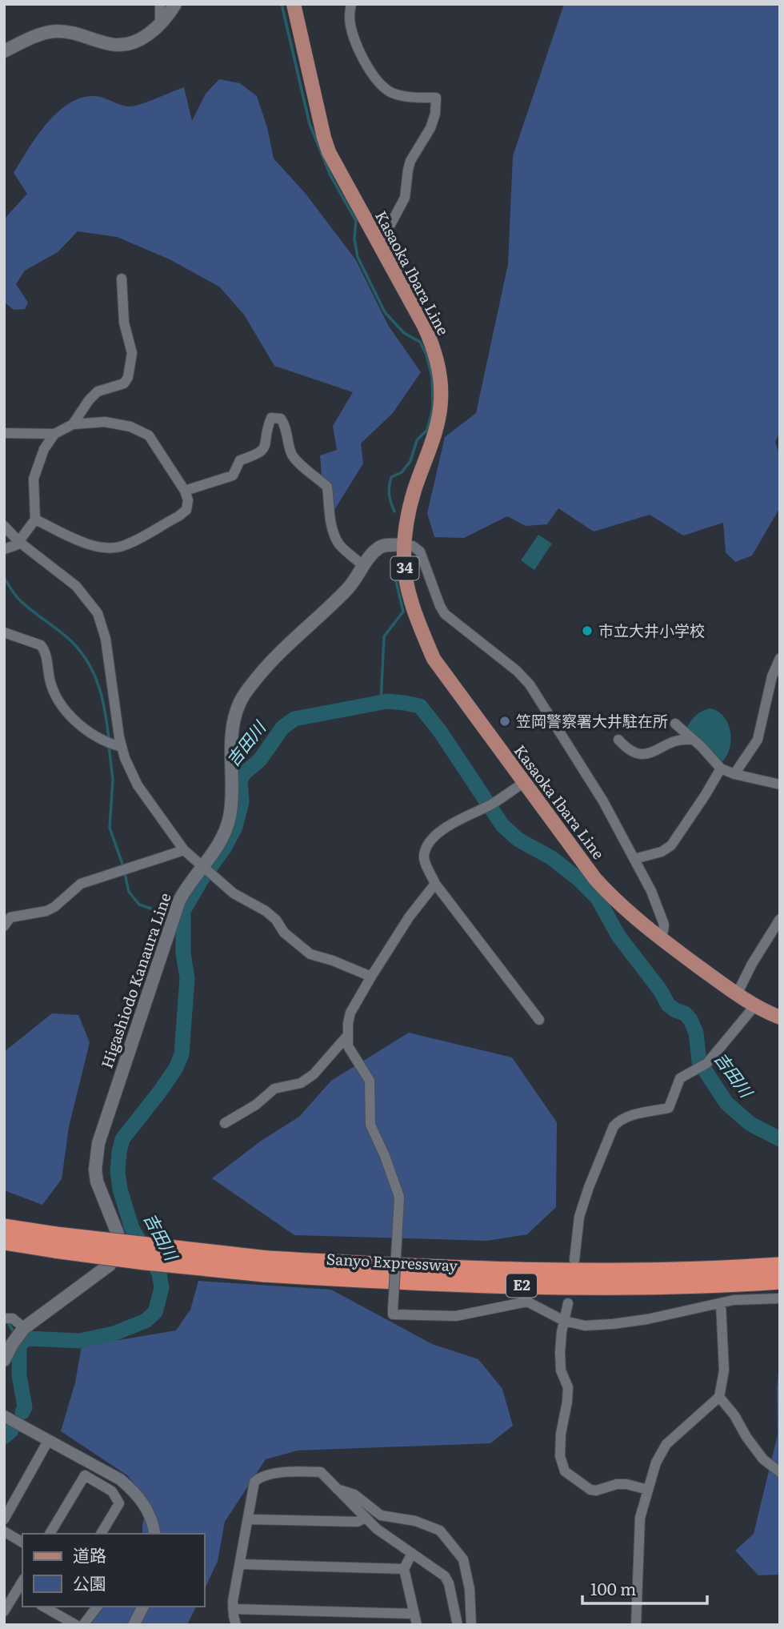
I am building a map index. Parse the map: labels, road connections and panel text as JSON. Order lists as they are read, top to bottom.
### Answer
{
  "streets": {
    "highway": ["Sanyo Expressway", "E2"],
    "main road": ["Kasaoka Ibara Line", "34", "Higashiodo Kanaura Line"]
  },
  "crossings": [
    ["Kasaoka Ibara Line", "Higashiodo Kanaura Line"]
  ],
  "water": ["吉田川"],
  "places": ["市立大井小学校", "笠岡警察署大井駐在所"],
  "legend": ["道路", "公園"],
  "scale_bar": "100 m"
}
